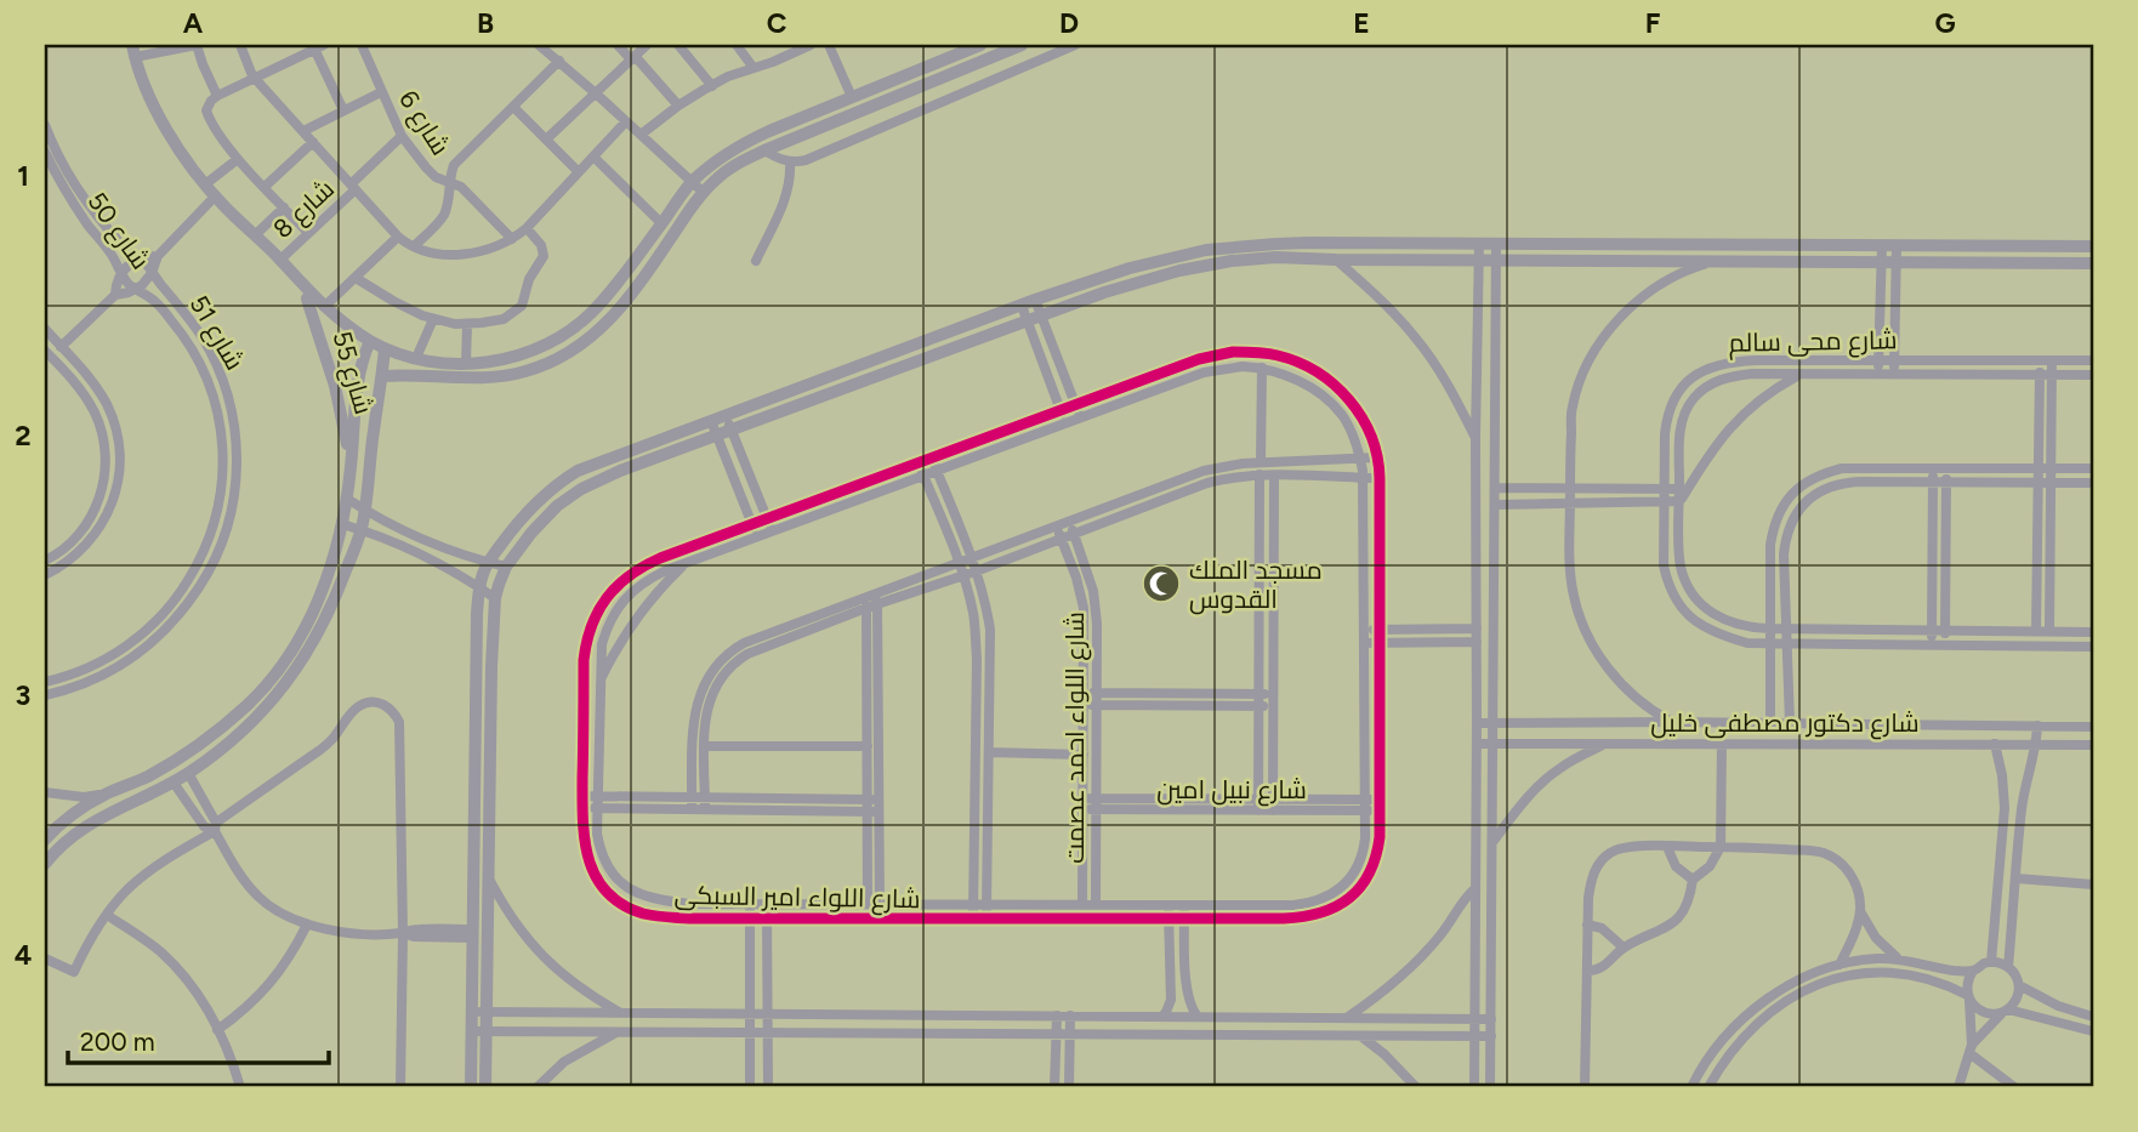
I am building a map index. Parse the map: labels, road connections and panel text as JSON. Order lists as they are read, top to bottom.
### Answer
{
  "streets": {
    "street": [
      "شارع 6",
      "شارع 8",
      "شارع 50",
      "شارع 51",
      "شارع محى سالم",
      "شارع 55",
      "شارع دكتور مصطفى خليل",
      "شارع اللواء احمد عصمت",
      "شارع نبيل امين",
      "شارع اللواء امير السبكى"
    ]
  },
  "crossings": [
    ["شارع 6", "شارع 8"],
    ["شارع 50", "شارع 51"],
    ["شارع اللواء احمد عصمت", "شارع نبيل امين"],
    ["شارع اللواء احمد عصمت", "شارع اللواء امير السبكى"],
    ["شارع نبيل امين", "شارع اللواء امير السبكى"]
  ],
  "places": {
    "mosque": ["مسجد الملك القدوس"]
  },
  "scale_bar": "200 m",
  "grid": {
    "columns": [
      "A",
      "B",
      "C",
      "D",
      "E",
      "F",
      "G"
    ],
    "rows": [
      "1",
      "2",
      "3",
      "4"
    ]
  }
}
